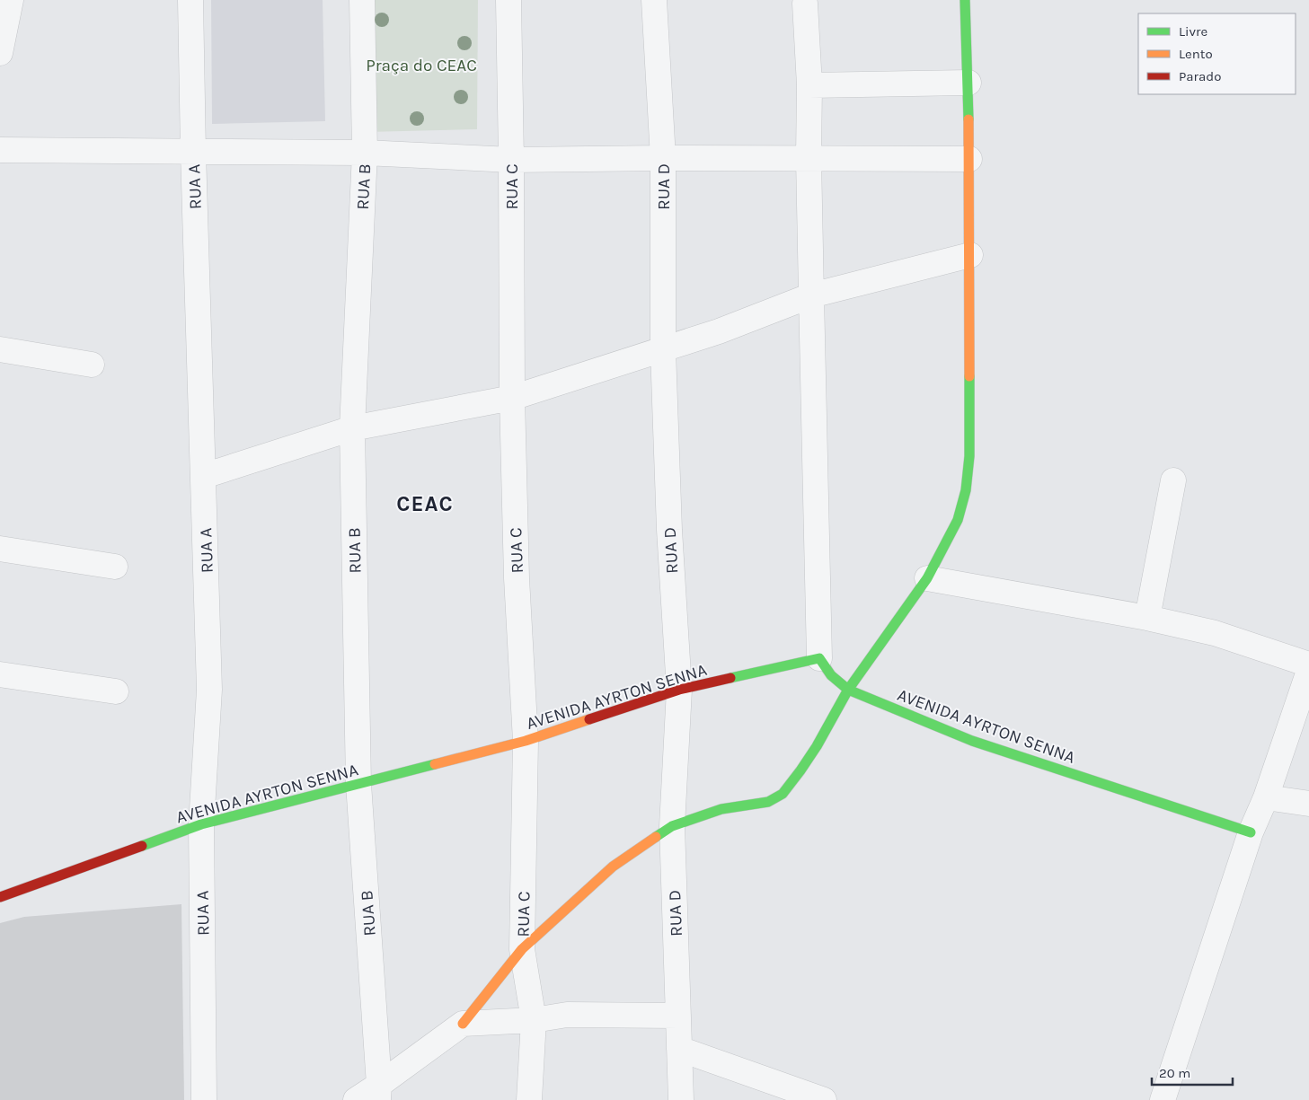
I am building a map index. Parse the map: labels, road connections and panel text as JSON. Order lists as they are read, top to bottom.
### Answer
{
  "streets": {
    "street": [
      "RUA A",
      "RUA B",
      "RUA C",
      "RUA D",
      "AVENIDA AYRTON SENNA"
    ]
  },
  "crossings": [
    ["RUA A", "AVENIDA AYRTON SENNA"],
    ["RUA B", "AVENIDA AYRTON SENNA"],
    ["RUA C", "AVENIDA AYRTON SENNA"],
    ["RUA D", "AVENIDA AYRTON SENNA"]
  ],
  "districts": ["CEAC"],
  "parks": ["Praça do CEAC"],
  "legend": ["Livre", "Lento", "Parado"],
  "scale_bar": "20 m"
}
